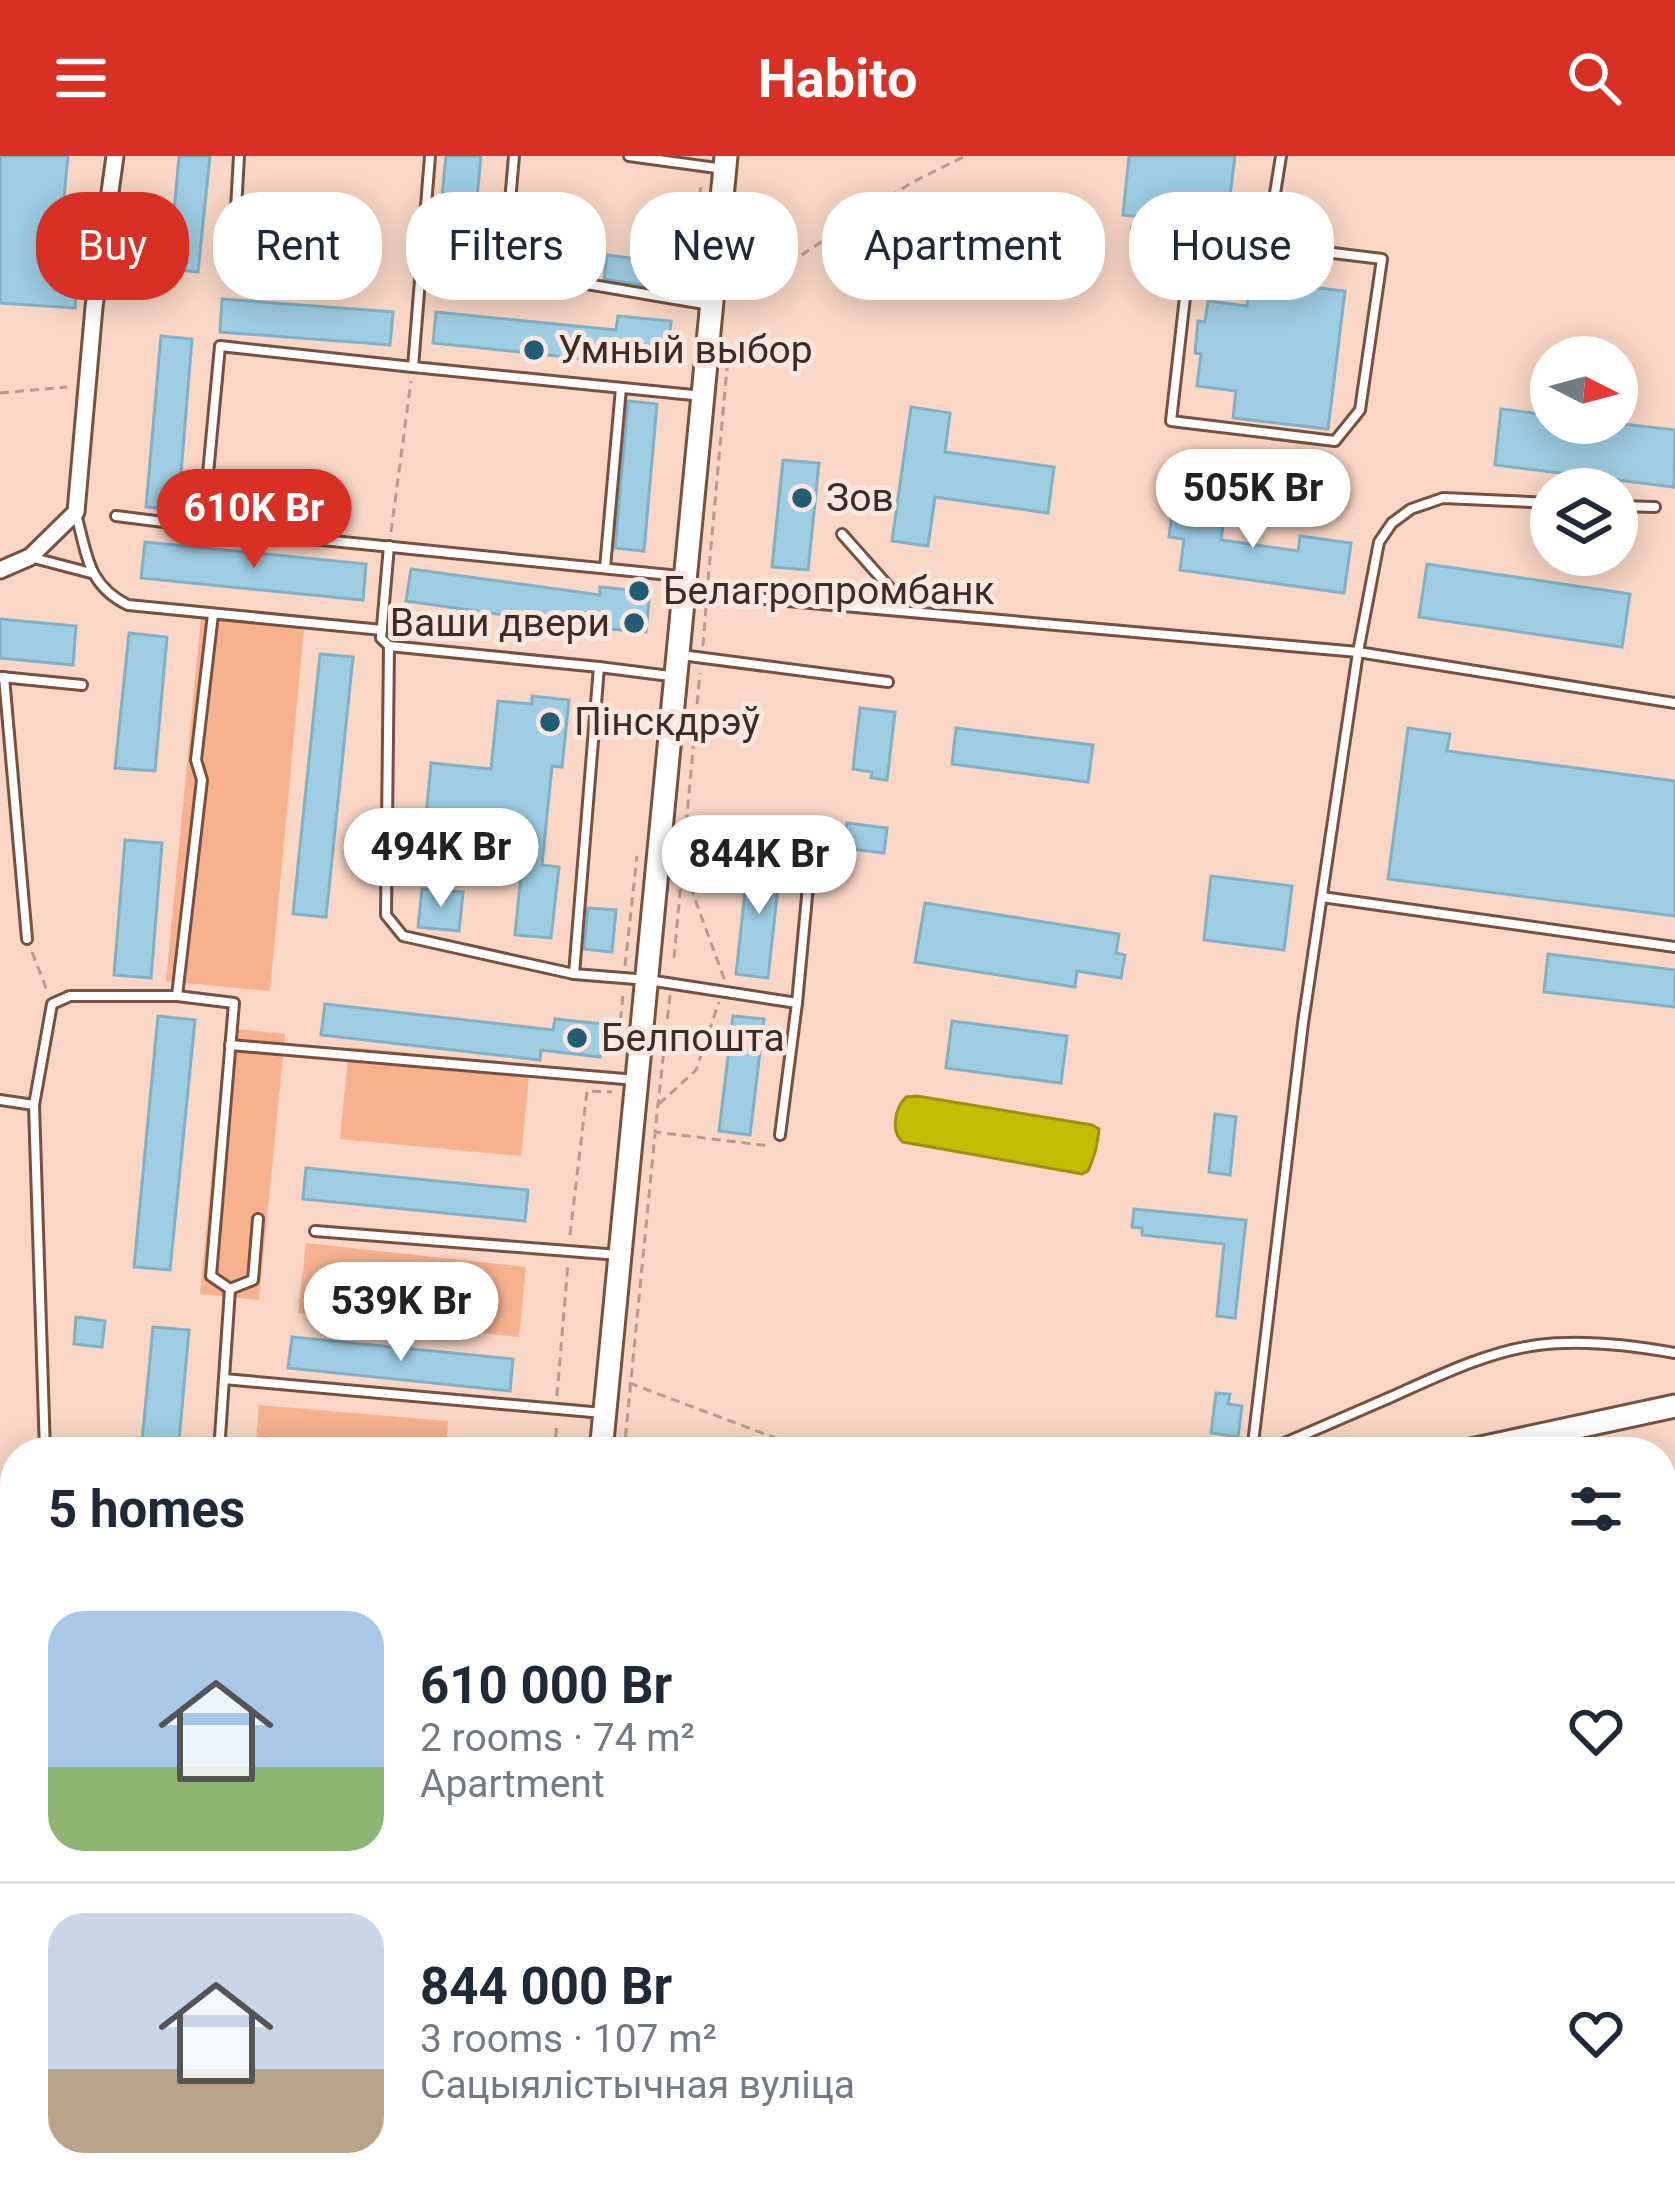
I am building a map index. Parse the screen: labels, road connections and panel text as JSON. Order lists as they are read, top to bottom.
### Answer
{
  "places": [
    "Умный выбор",
    "Зов",
    "Белагропромбанк",
    "Ваши двери",
    "Пінскдрэў",
    "Белпошта"
  ],
  "north": "right",
  "page": {
    "header": "Habito",
    "chip": [
      "Buy",
      "Rent",
      "Filters",
      "New",
      "Apartment",
      "House"
    ],
    "price": [
      "505K Br",
      "610K Br",
      "494K Br",
      "844K Br",
      "539K Br"
    ],
    "heading": "5 homes",
    "list": [
      {
        "name": "610 000 Br",
        "note": "2 rooms · 74 m² · Apartment"
      },
      {
        "name": "844 000 Br",
        "note": "3 rooms · 107 m² · Сацыялістычная вуліца"
      }
    ]
  }
}
